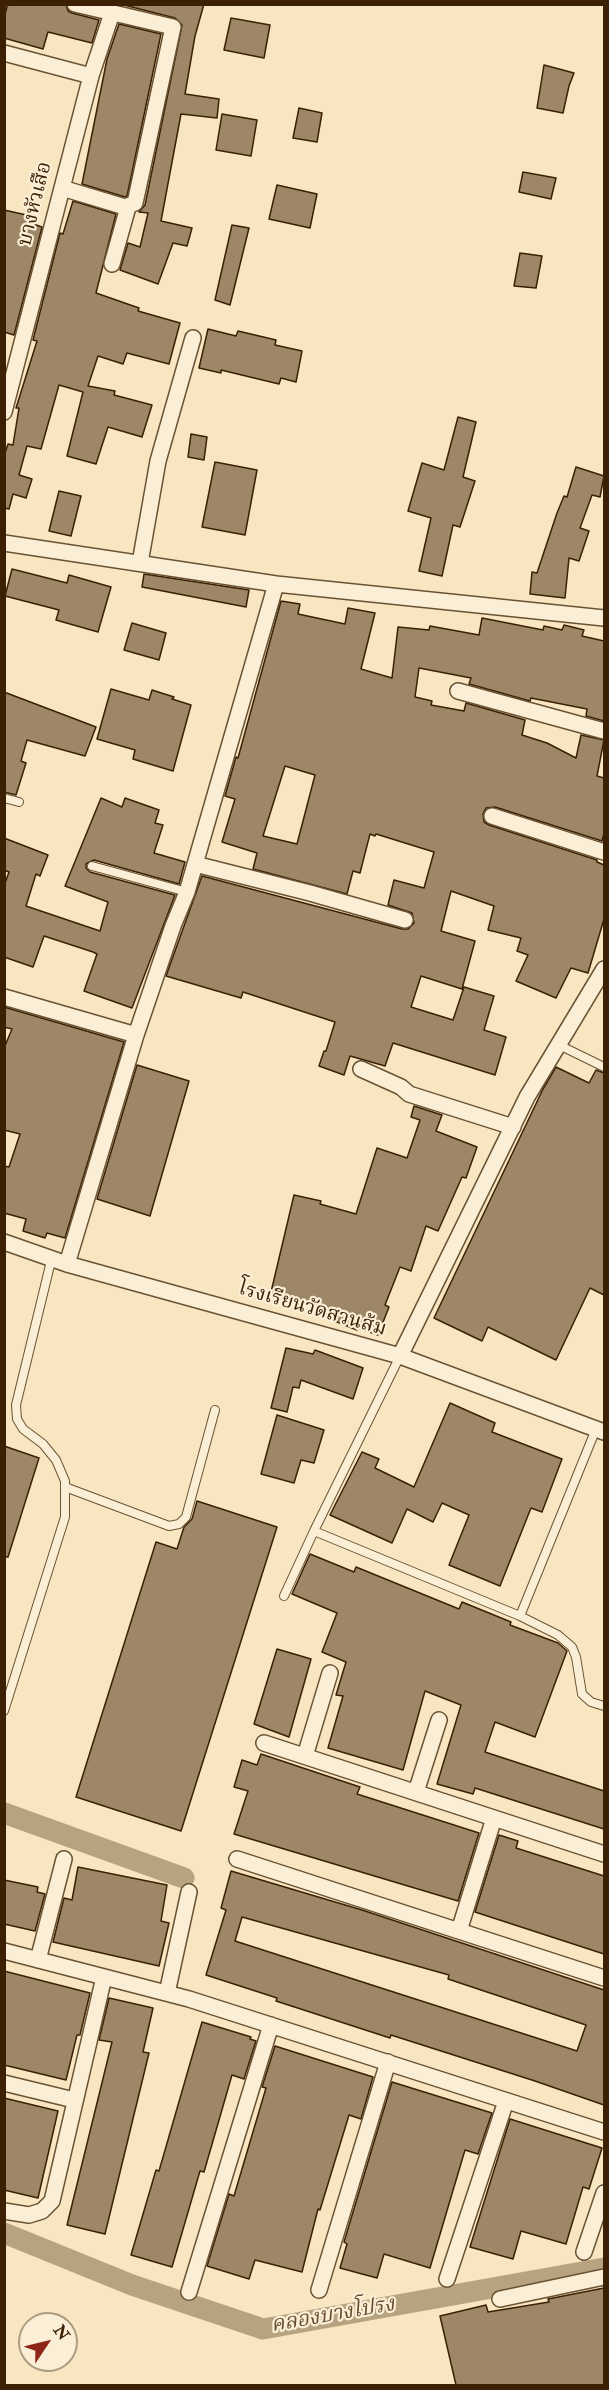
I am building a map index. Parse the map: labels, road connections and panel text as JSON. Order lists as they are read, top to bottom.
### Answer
{
  "streets": {
    "street": ["บางหัวเสือ", "โรงเรียนวัดสวนส้ม"]
  },
  "water": ["คลองบางโปรง"],
  "north": "top right"
}
